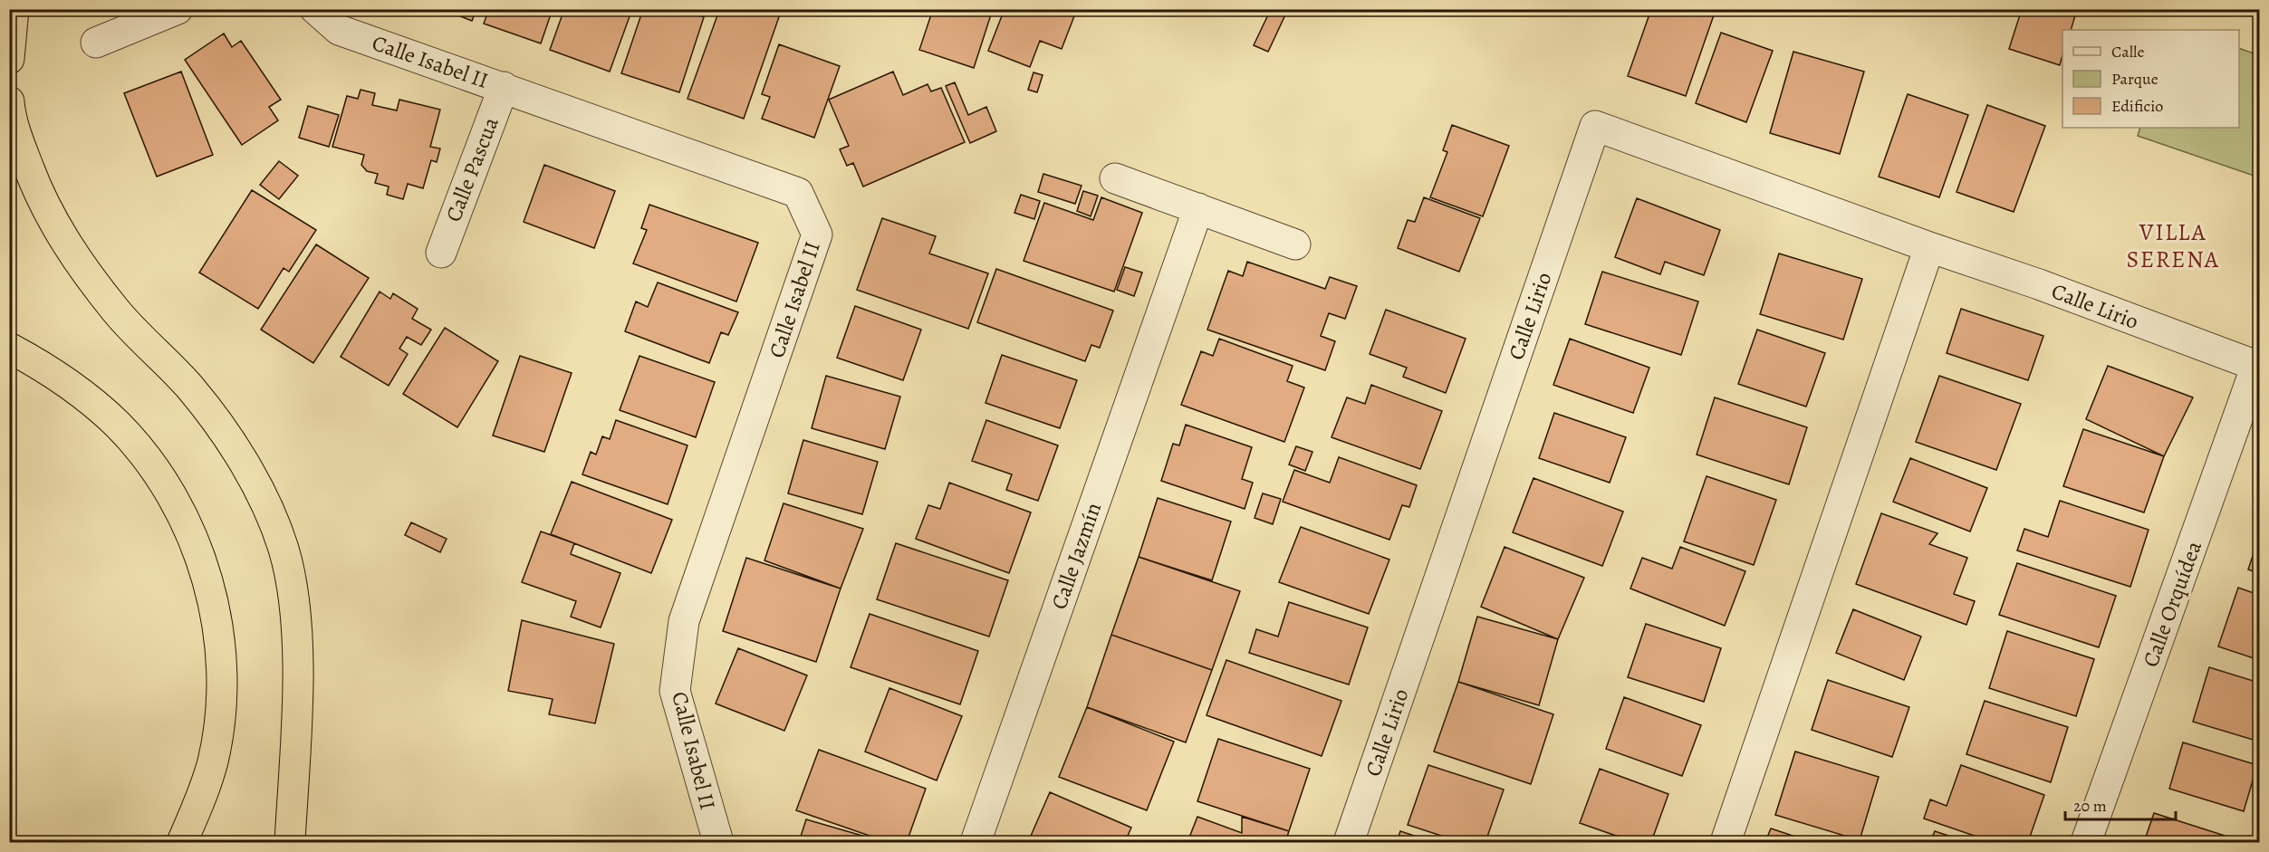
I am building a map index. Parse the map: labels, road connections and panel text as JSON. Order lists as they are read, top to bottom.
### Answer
{
  "streets": {
    "street": [
      "Calle Isabel II",
      "Calle Pascua",
      "Calle Lirio",
      "Calle Jazmín",
      "Calle Orquídea"
    ]
  },
  "crossings": [
    ["Calle Isabel II", "Calle Pascua"],
    ["Calle Lirio", "Calle Orquídea"]
  ],
  "districts": ["VILLA SERENA"],
  "legend": ["Calle", "Parque", "Edificio"],
  "scale_bar": "20 m"
}
